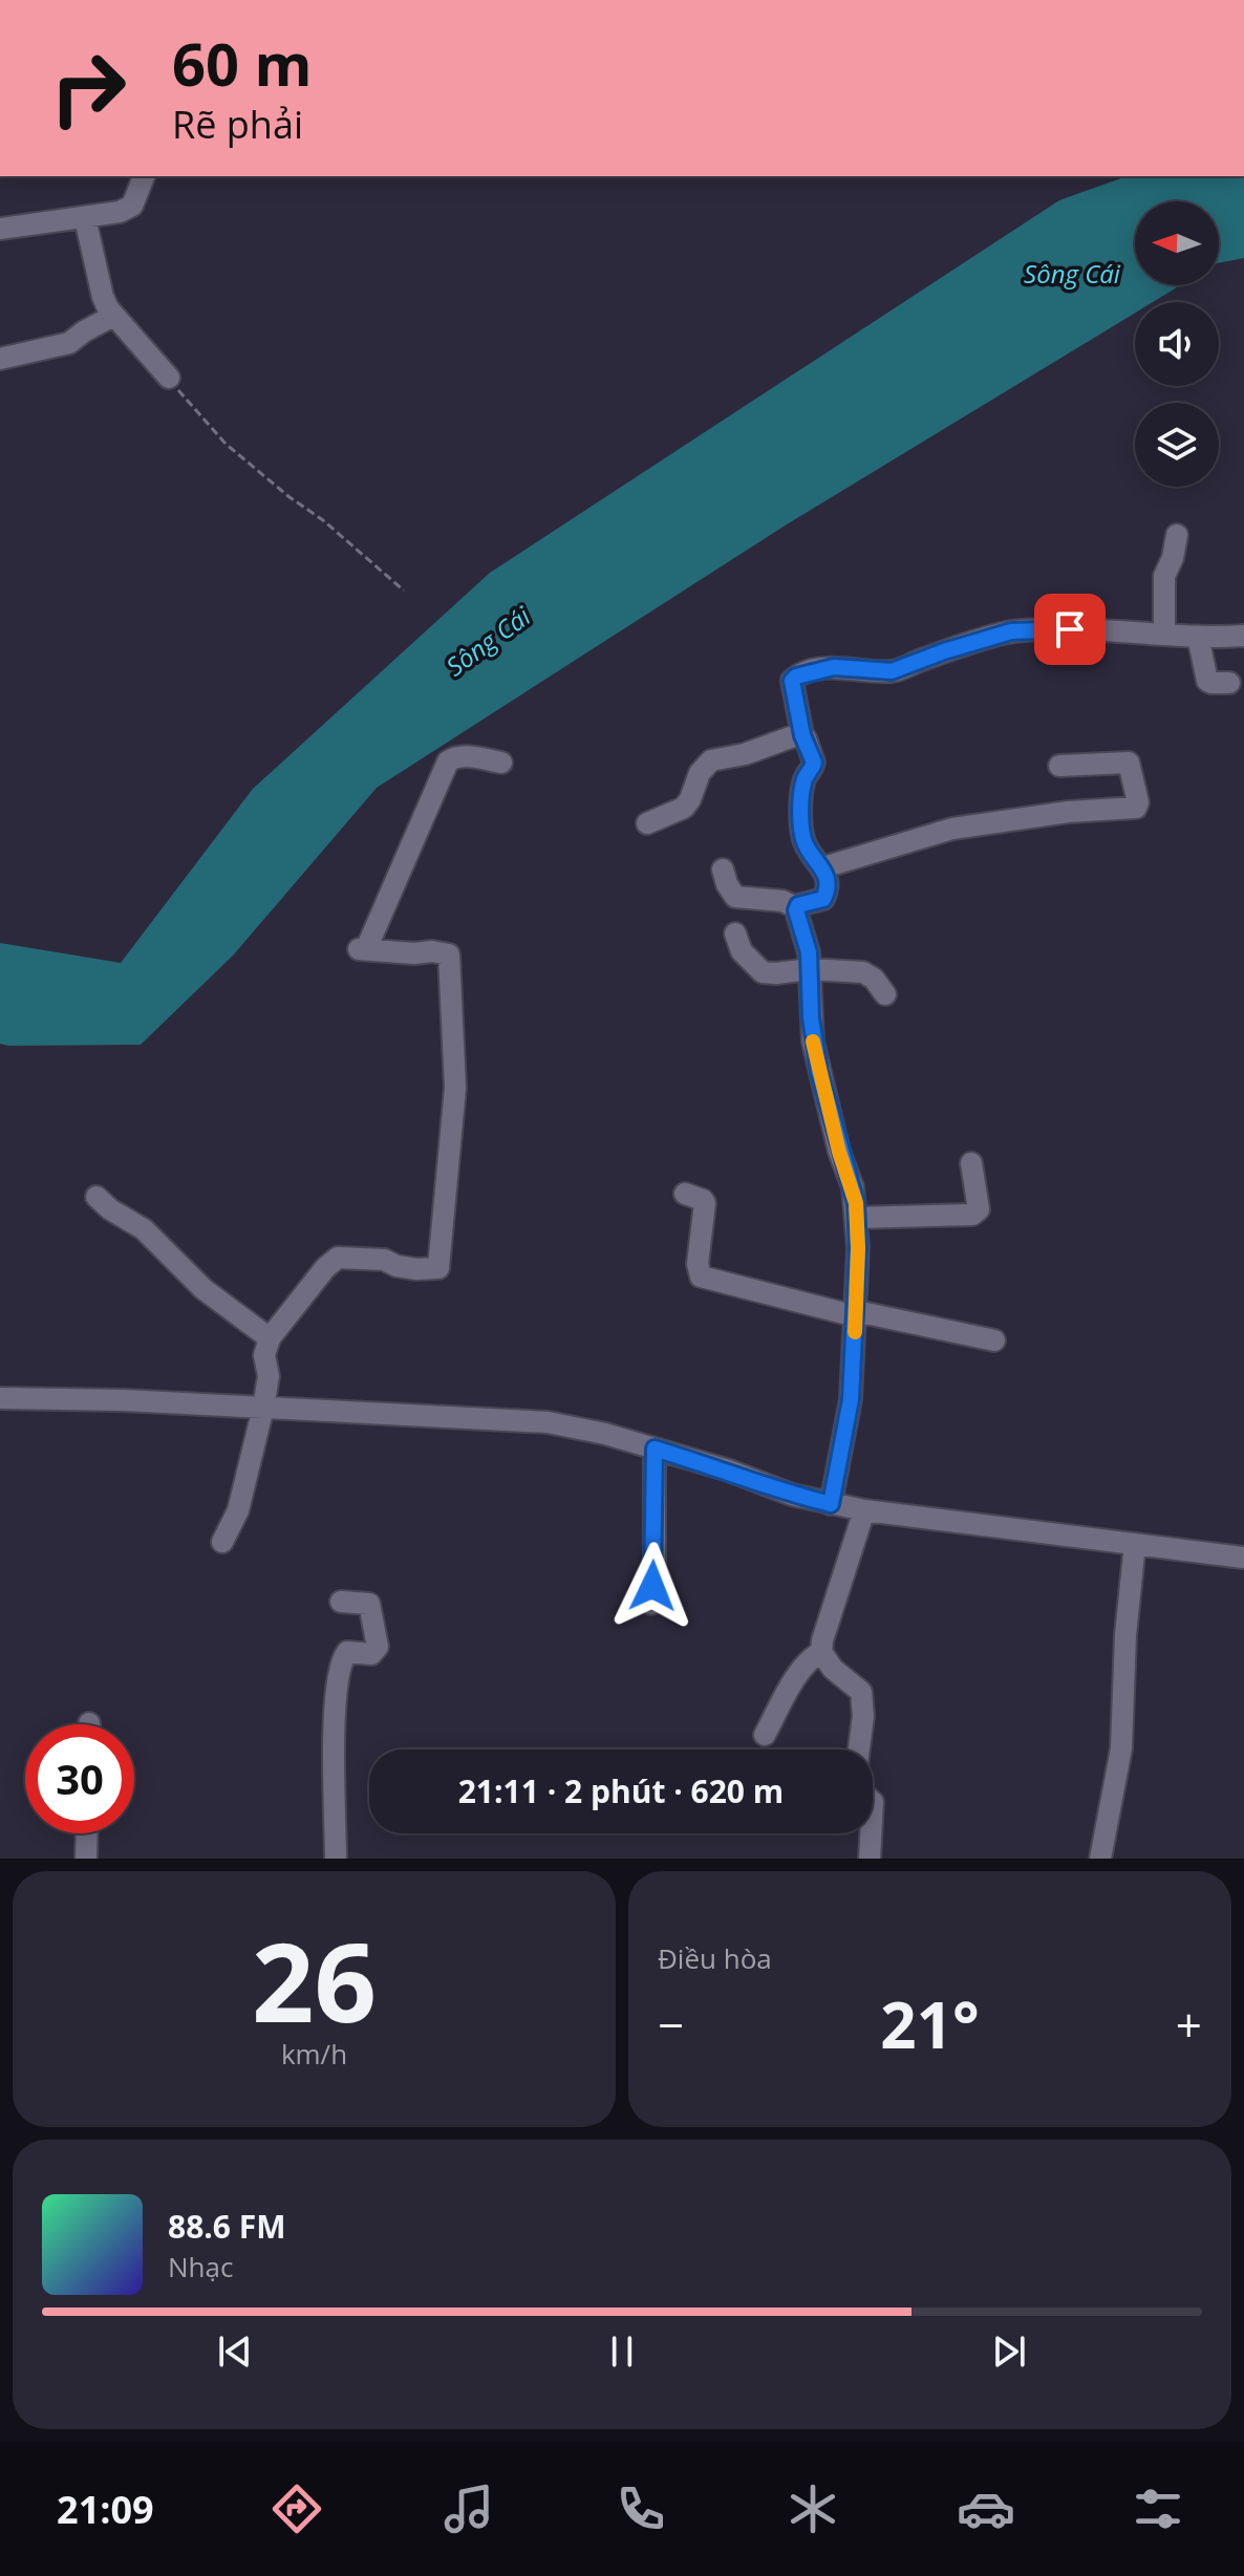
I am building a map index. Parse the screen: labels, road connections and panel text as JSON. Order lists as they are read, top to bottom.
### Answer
{
  "water": ["Sông Cái"],
  "north": "left",
  "page": {
    "turn": ["60 m", "Rẽ phải"],
    "limit": "30",
    "trip": "21:11 · 2 phút · 620 m",
    "tile": [
      ["26", "km/h"],
      "Điều hòa"
    ],
    "heat": ["−", "21°", "+"],
    "song": ["88.6 FM", "Nhạc"],
    "tabs": "21:09"
  }
}
